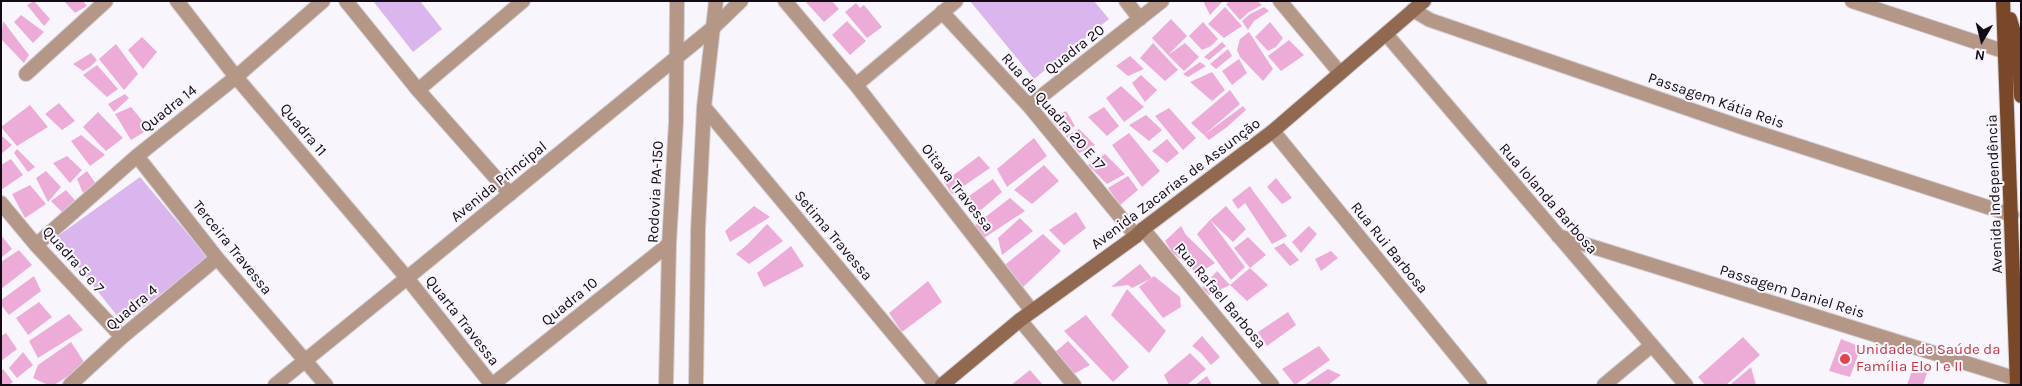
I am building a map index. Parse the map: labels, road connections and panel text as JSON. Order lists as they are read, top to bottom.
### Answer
{
  "streets": {
    "main road": ["Avenida Zacarias de Assunção", "Avenida Independência"],
    "street": [
      "Quadra 20",
      "Passagem Kátia Reis",
      "Quadra 14",
      "Rua da Quadra 20 E 17",
      "Quadra 11",
      "Avenida Principal",
      "Oitava Travessa",
      "Rodovia PA-150",
      "Rua Iolanda Barbosa",
      "Setima Travessa",
      "Terceira Travessa",
      "Rua Rui Barbosa",
      "Quadra 5 e 7",
      "Passagem Daniel Reis",
      "Rua Rafael Barbosa",
      "Quadra 10",
      "Quadra 4",
      "Quarta Travessa"
    ]
  },
  "crossings": [
    ["Quadra 20", "Rua da Quadra 20 E 17"],
    ["Passagem Kátia Reis", "Avenida Zacarias de Assunção"],
    ["Passagem Kátia Reis", "Avenida Independência"],
    ["Quadra 14", "Quadra 11"],
    ["Quadra 14", "Terceira Travessa"],
    ["Quadra 14", "Quadra 5 e 7"],
    ["Rua da Quadra 20 E 17", "Avenida Zacarias de Assunção"],
    ["Rua da Quadra 20 E 17", "Rua Rafael Barbosa"],
    ["Quadra 11", "Avenida Principal"],
    ["Quadra 11", "Quarta Travessa"],
    ["Avenida Principal", "Rodovia PA-150"],
    ["Avenida Principal", "Terceira Travessa"],
    ["Avenida Principal", "Quarta Travessa"],
    ["Avenida Zacarias de Assunção", "Oitava Travessa"],
    ["Avenida Zacarias de Assunção", "Rua Iolanda Barbosa"],
    ["Avenida Zacarias de Assunção", "Rua Rui Barbosa"],
    ["Avenida Zacarias de Assunção", "Rua Rafael Barbosa"],
    ["Rodovia PA-150", "Quadra 10"],
    ["Avenida Independência", "Passagem Daniel Reis"],
    ["Rua Iolanda Barbosa", "Passagem Daniel Reis"],
    ["Terceira Travessa", "Quadra 4"],
    ["Quadra 5 e 7", "Quadra 4"],
    ["Quadra 10", "Quarta Travessa"]
  ],
  "places": ["Unidade de Saúde da Família Elo I e II"],
  "north": "bottom"
}
